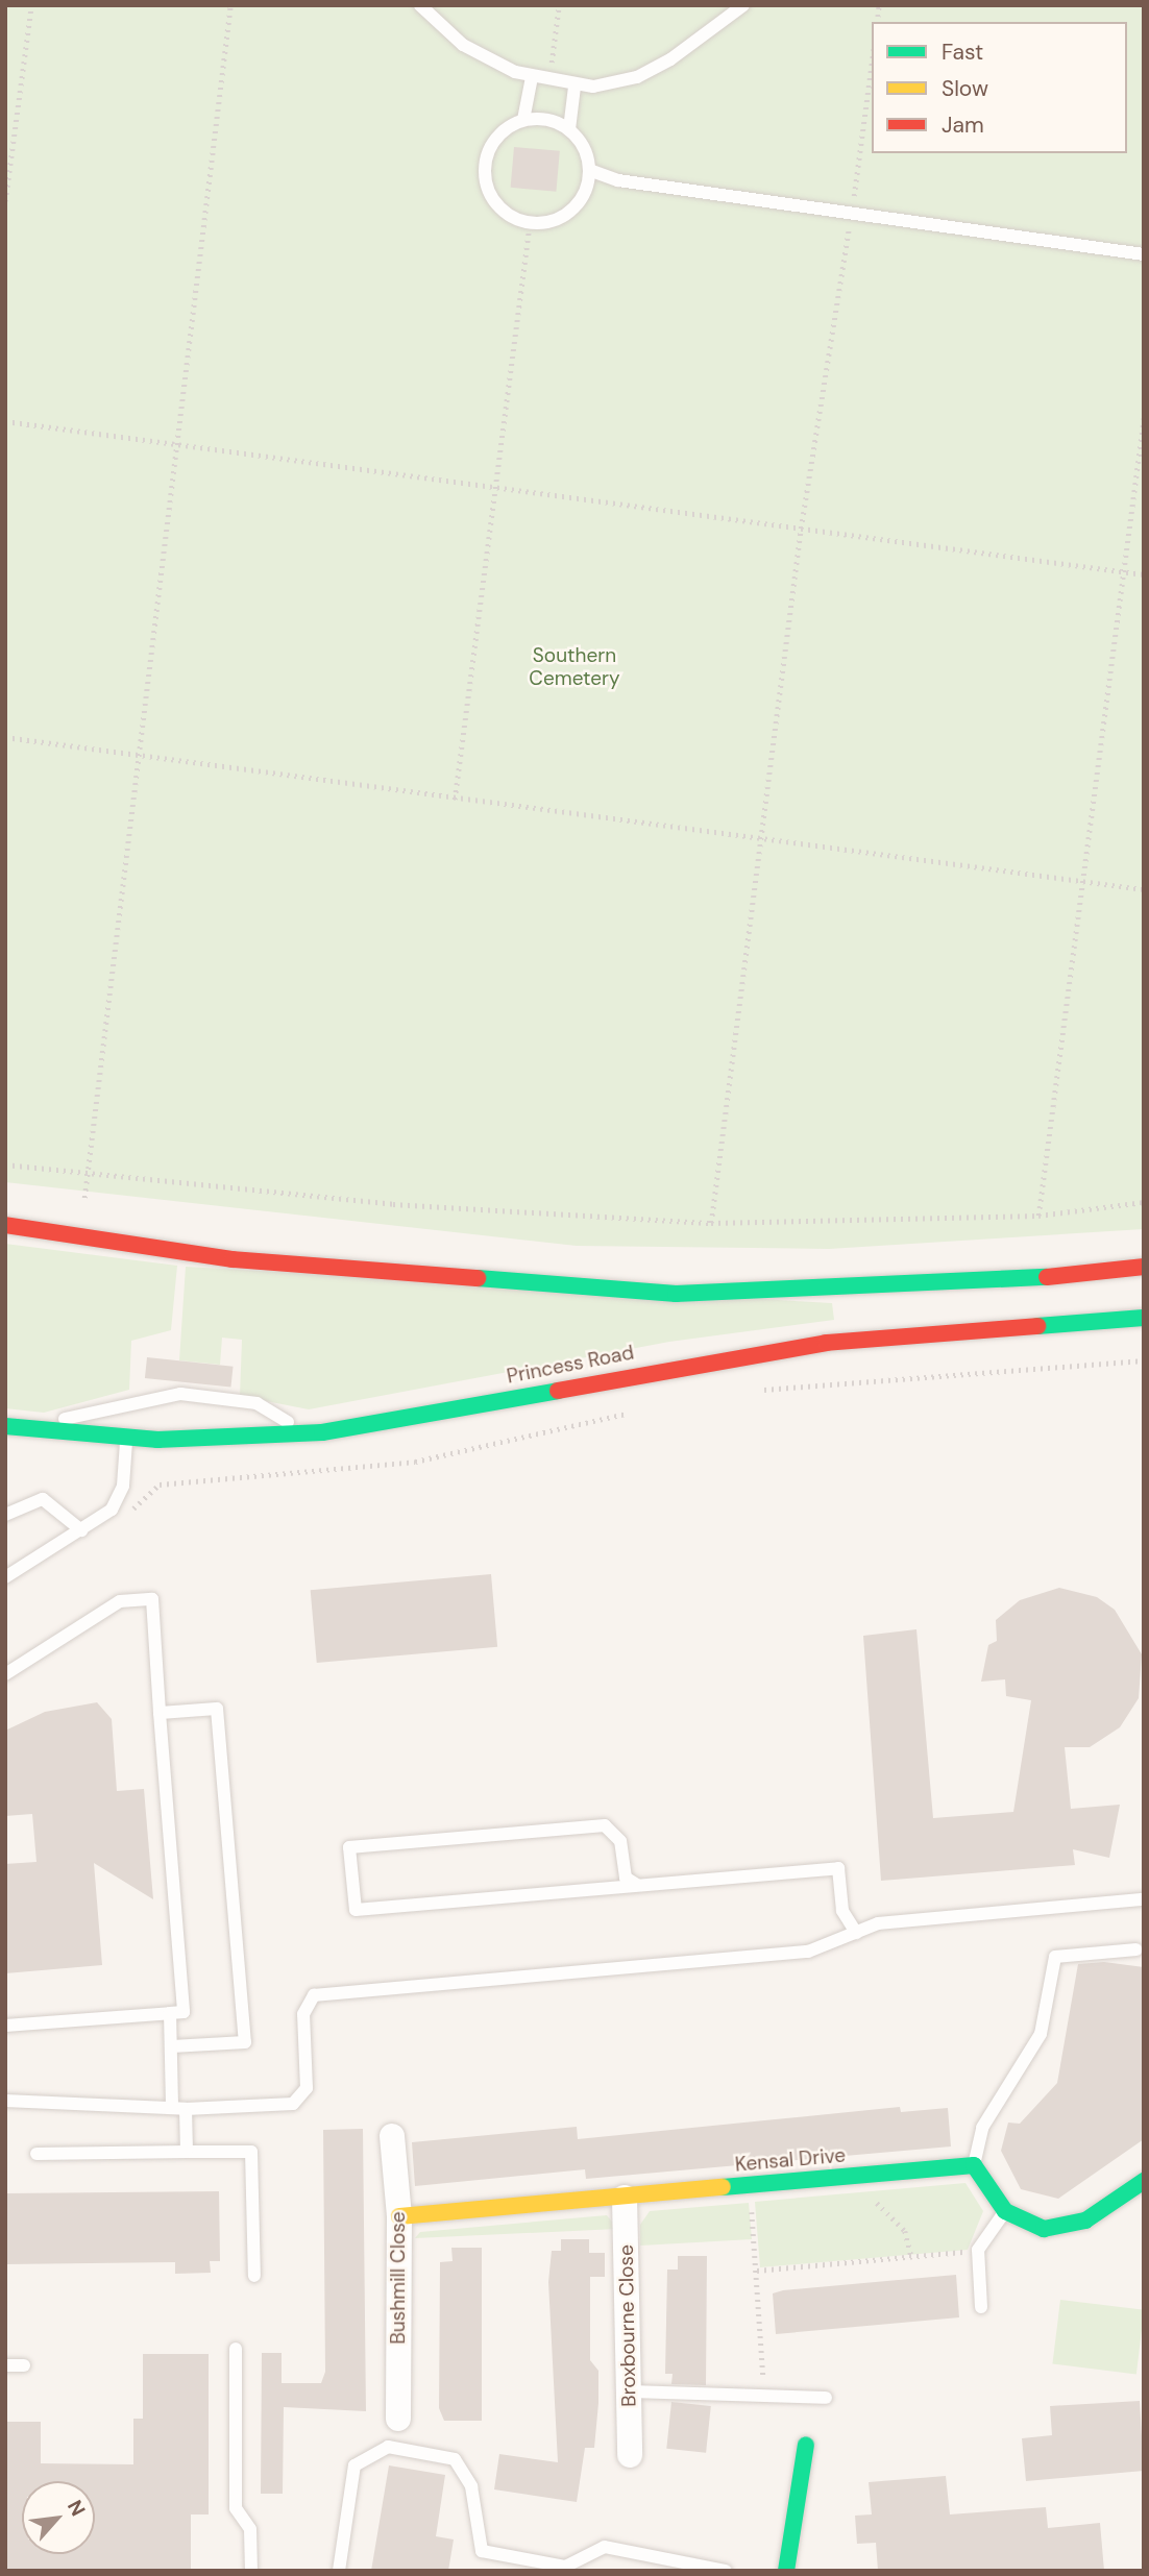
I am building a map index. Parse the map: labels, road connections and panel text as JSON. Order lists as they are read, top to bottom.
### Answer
{
  "streets": {
    "main road": ["Princess Road", "Kensal Drive"],
    "street": ["Bushmill Close", "Broxbourne Close"]
  },
  "crossings": [
    ["Kensal Drive", "Bushmill Close"],
    ["Kensal Drive", "Broxbourne Close"]
  ],
  "parks": ["Southern Cemetery"],
  "legend": ["Fast", "Slow", "Jam"],
  "north": "top right"
}
